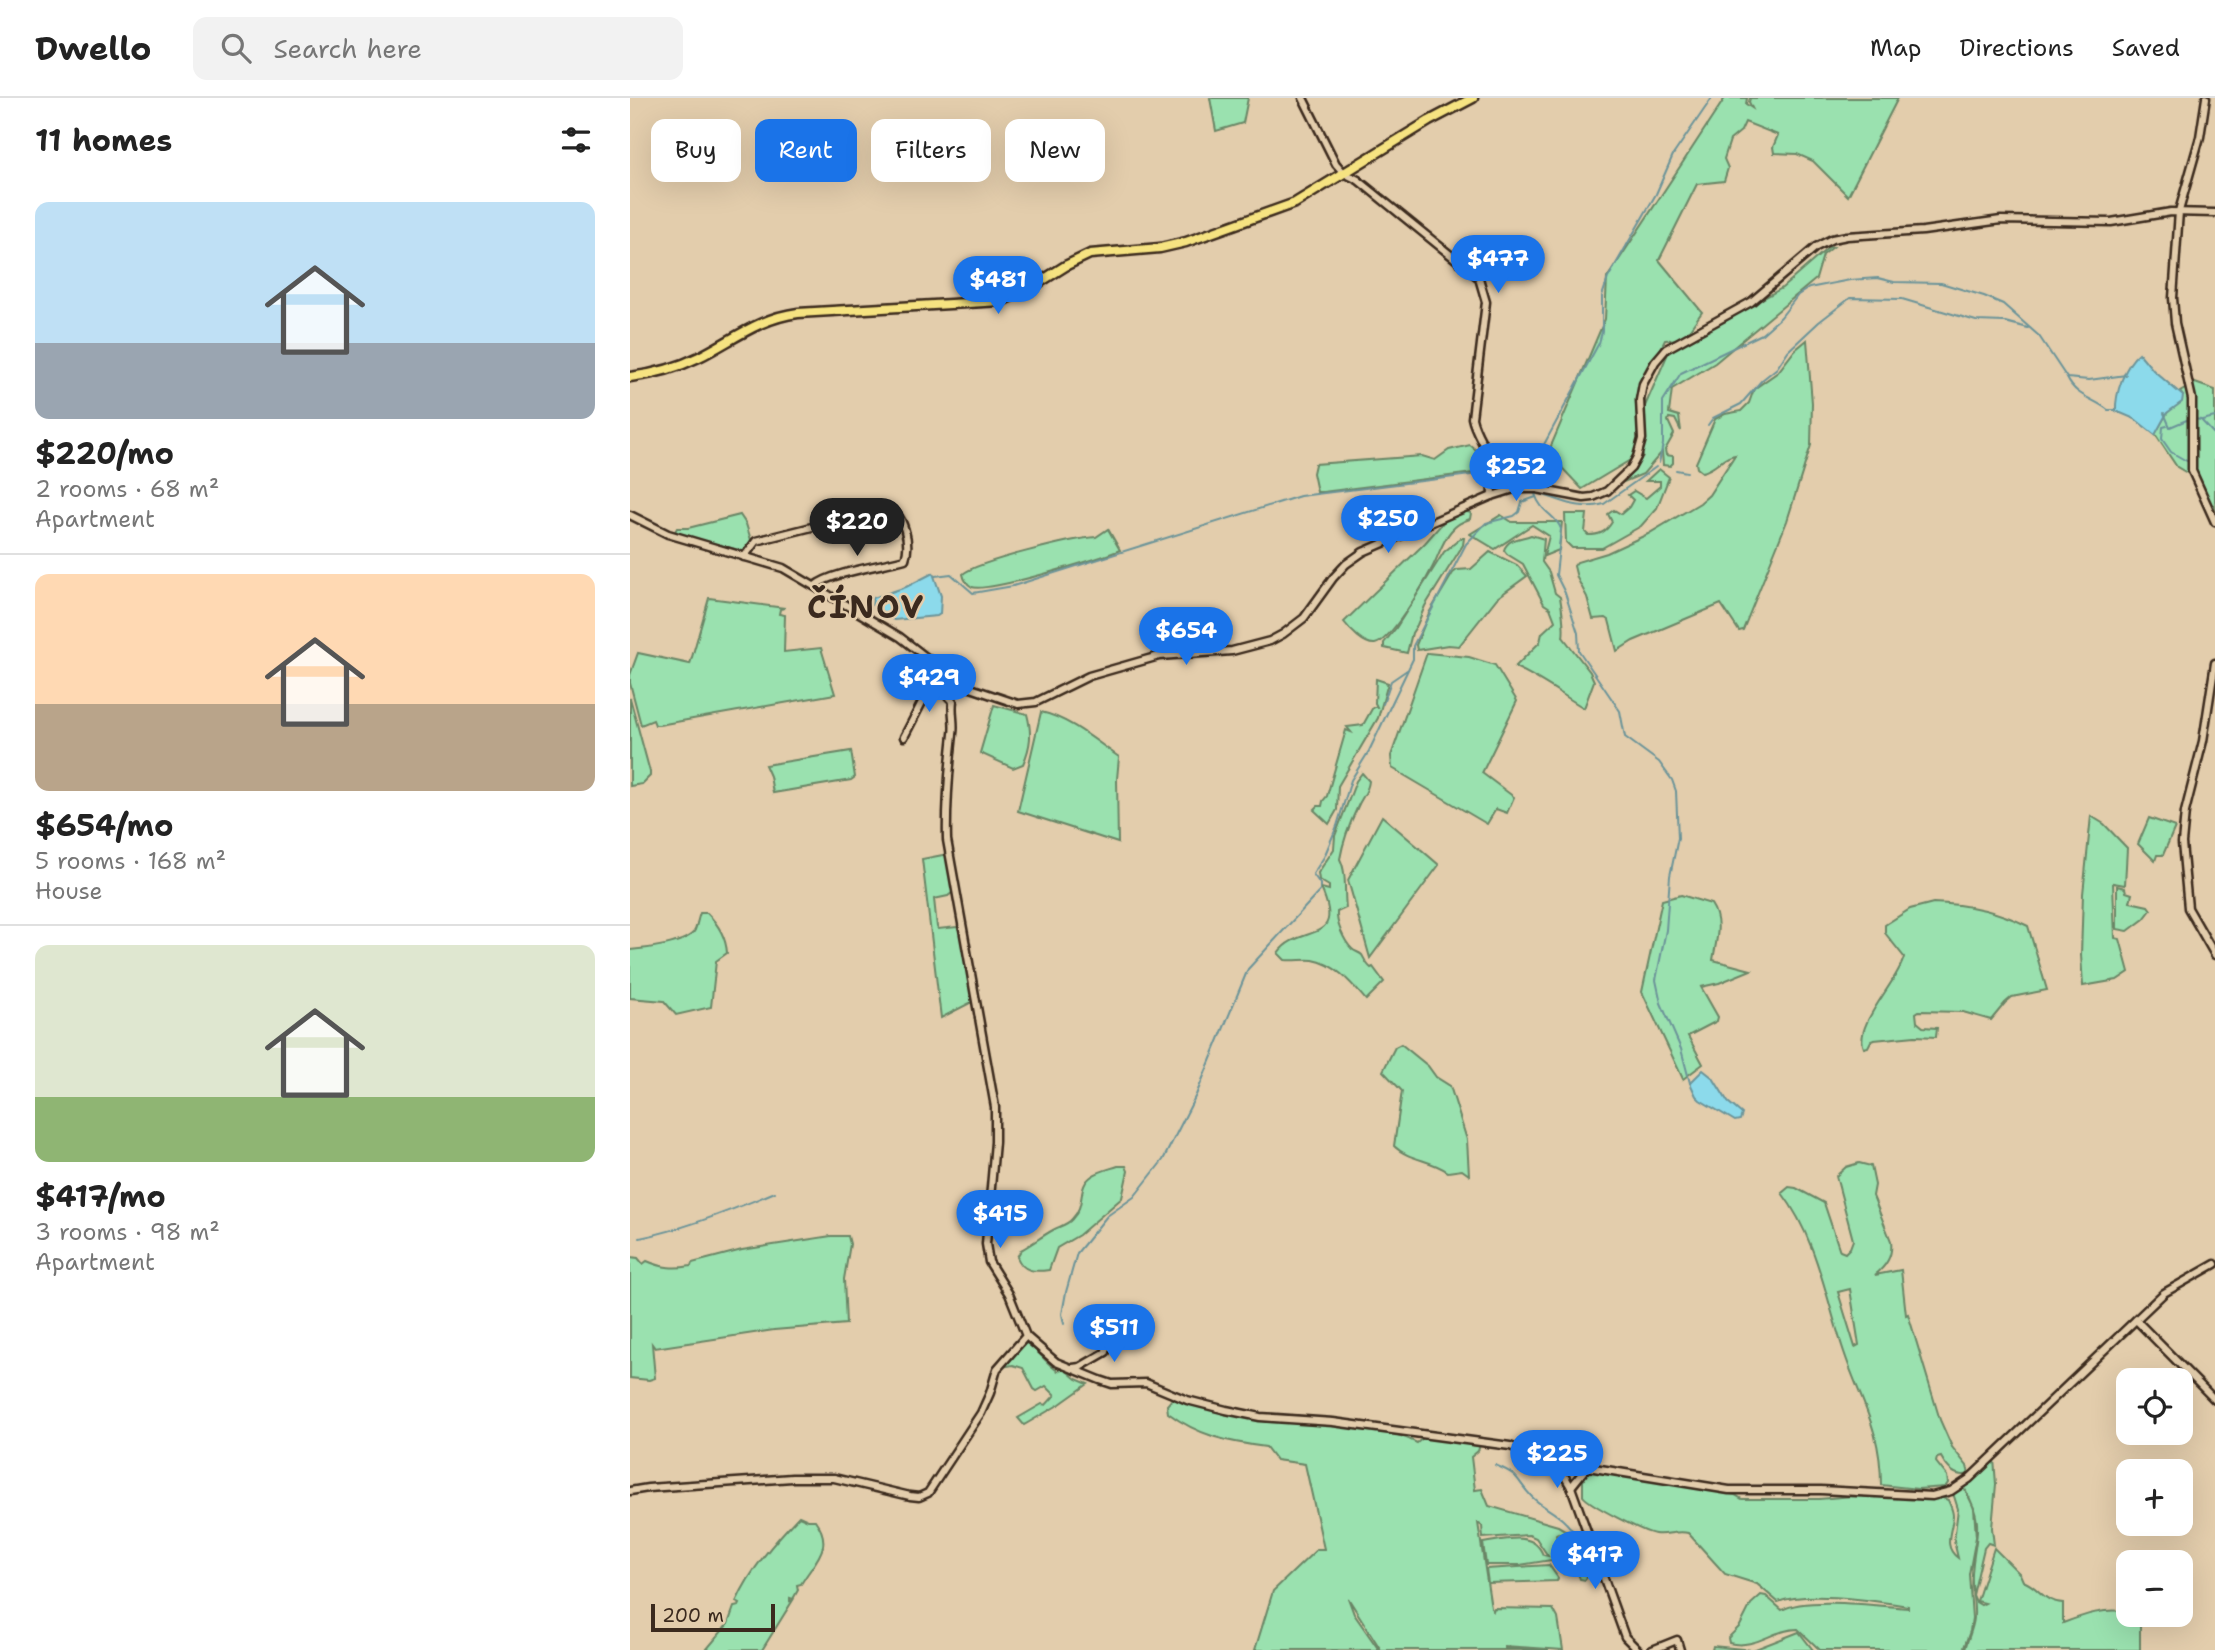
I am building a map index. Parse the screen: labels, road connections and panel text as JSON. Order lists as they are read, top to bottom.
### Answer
{
  "districts": ["ČÍNOV"],
  "scale_bar": "200 m",
  "page": {
    "header": "Dwello",
    "search": "Search here",
    "nav": ["Map", "Directions", "Saved"],
    "heading": "11 homes",
    "chip": [
      "Buy",
      "Rent",
      "Filters",
      "New"
    ],
    "list": [
      {
        "name": "$220/mo",
        "note": "2 rooms · 68 m² · Apartment"
      },
      {
        "name": "$654/mo",
        "note": "5 rooms · 168 m² · House"
      },
      {
        "name": "$417/mo",
        "note": "3 rooms · 98 m² · Apartment"
      }
    ],
    "price": [
      "$477",
      "$481",
      "$252",
      "$250",
      "$220",
      "$654",
      "$429",
      "$415",
      "$511",
      "$225",
      "$417"
    ],
    "map_buttons": ["+", "−"],
    "scale": "200 m"
  }
}
